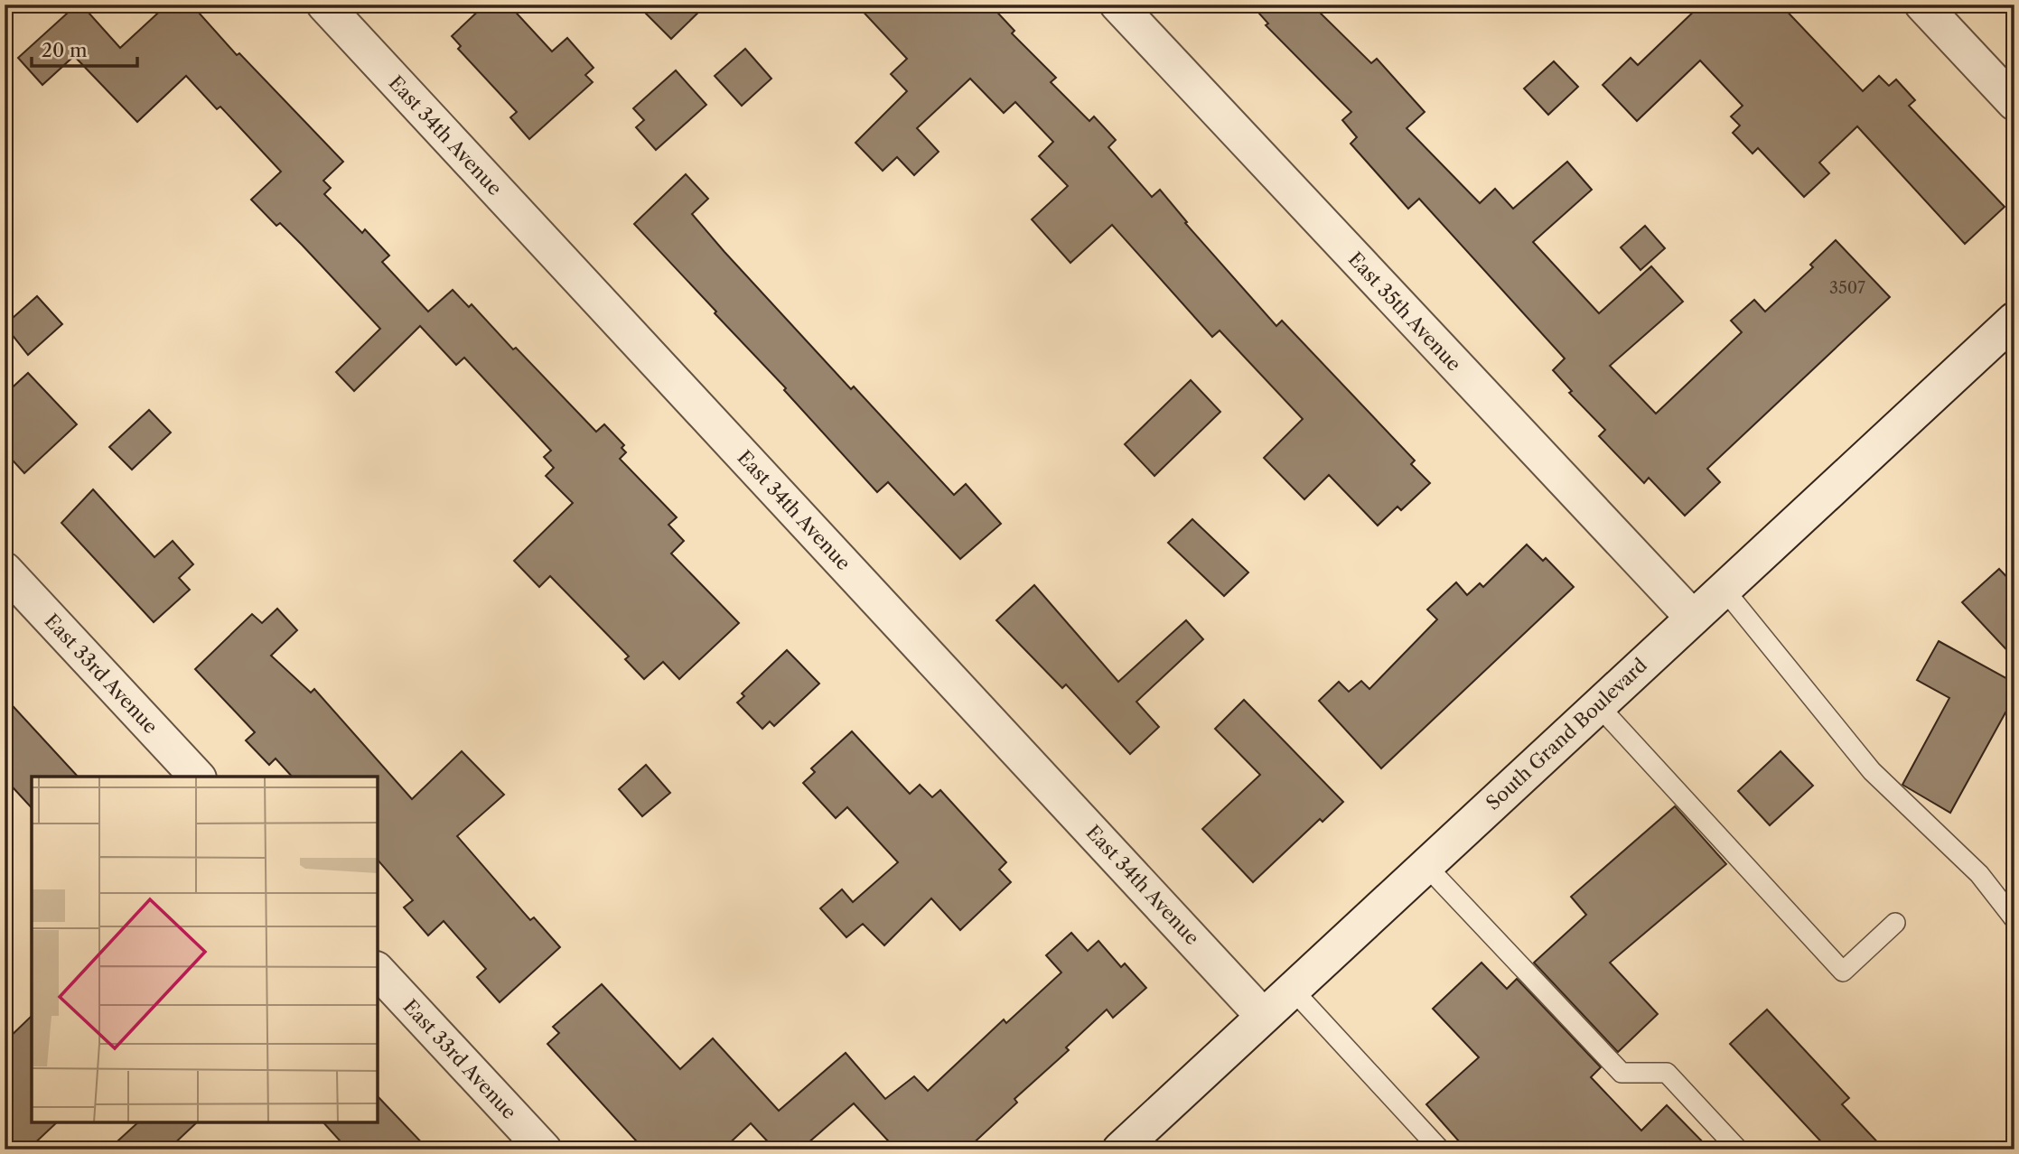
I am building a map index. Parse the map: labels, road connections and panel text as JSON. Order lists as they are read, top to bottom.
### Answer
{
  "streets": {
    "street": [
      "East 34th Avenue",
      "East 35th Avenue",
      "East 33rd Avenue",
      "South Grand Boulevard"
    ]
  },
  "crossings": [
    ["East 34th Avenue", "South Grand Boulevard"],
    ["East 35th Avenue", "South Grand Boulevard"]
  ],
  "house_numbers": ["3507"],
  "scale_bar": "20 m"
}
